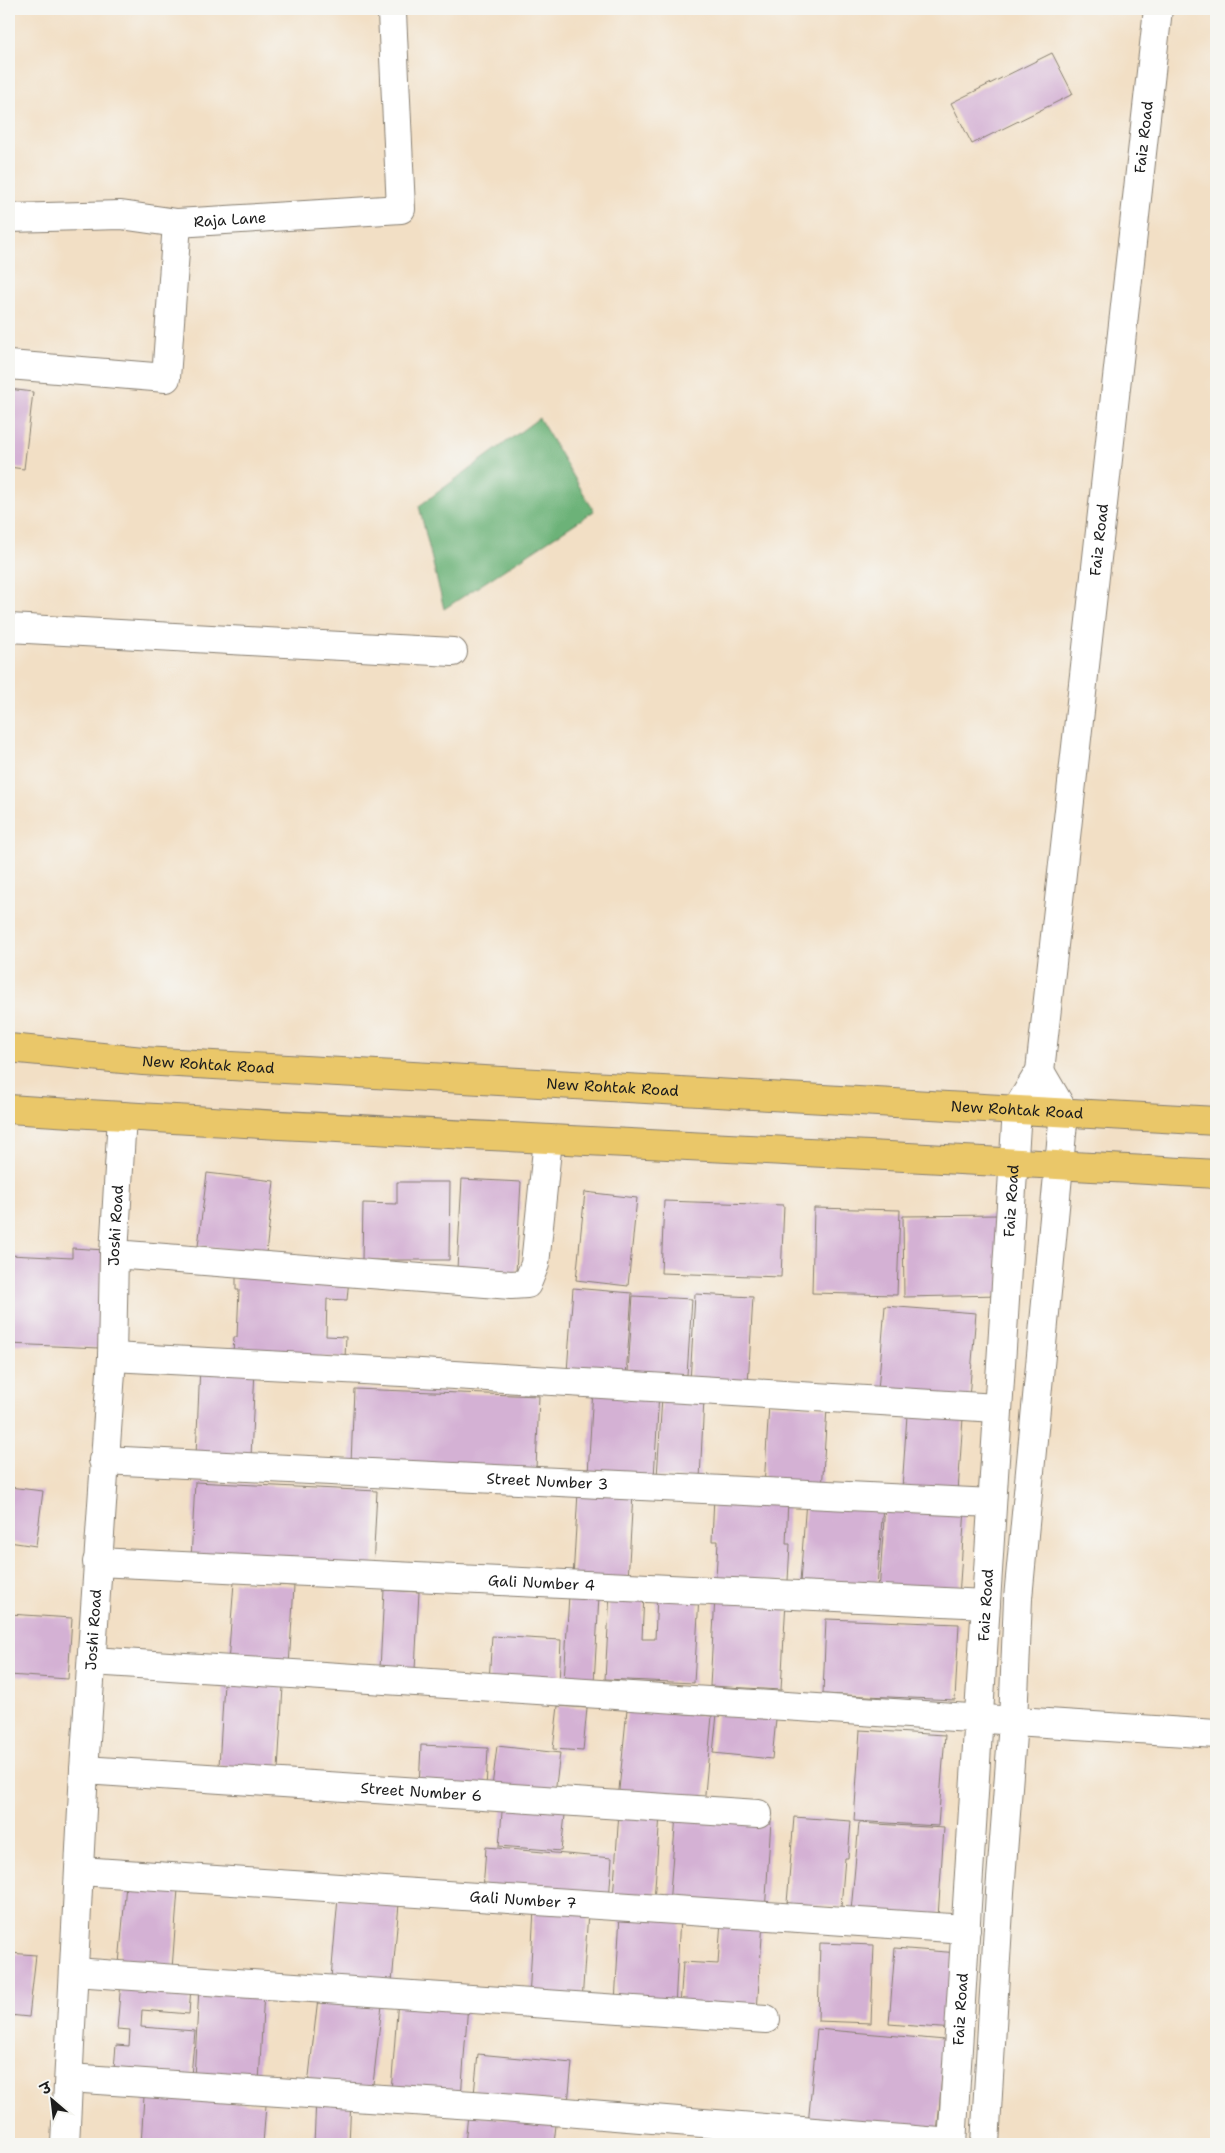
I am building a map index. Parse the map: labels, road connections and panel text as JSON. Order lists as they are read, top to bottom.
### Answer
{
  "streets": {
    "main road": ["New Rohtak Road"],
    "street": [
      "Faiz Road",
      "Raja Lane",
      "Joshi Road",
      "Street Number 3",
      "Gali Number 4",
      "Street Number 6",
      "Gali Number 7"
    ]
  },
  "crossings": [
    ["Faiz Road", "New Rohtak Road"],
    ["Faiz Road", "Street Number 3"],
    ["Faiz Road", "Gali Number 4"],
    ["Faiz Road", "Gali Number 7"],
    ["Joshi Road", "Street Number 3"],
    ["Joshi Road", "Gali Number 4"],
    ["Joshi Road", "Street Number 6"],
    ["Joshi Road", "Gali Number 7"]
  ],
  "north": "top left"
}
